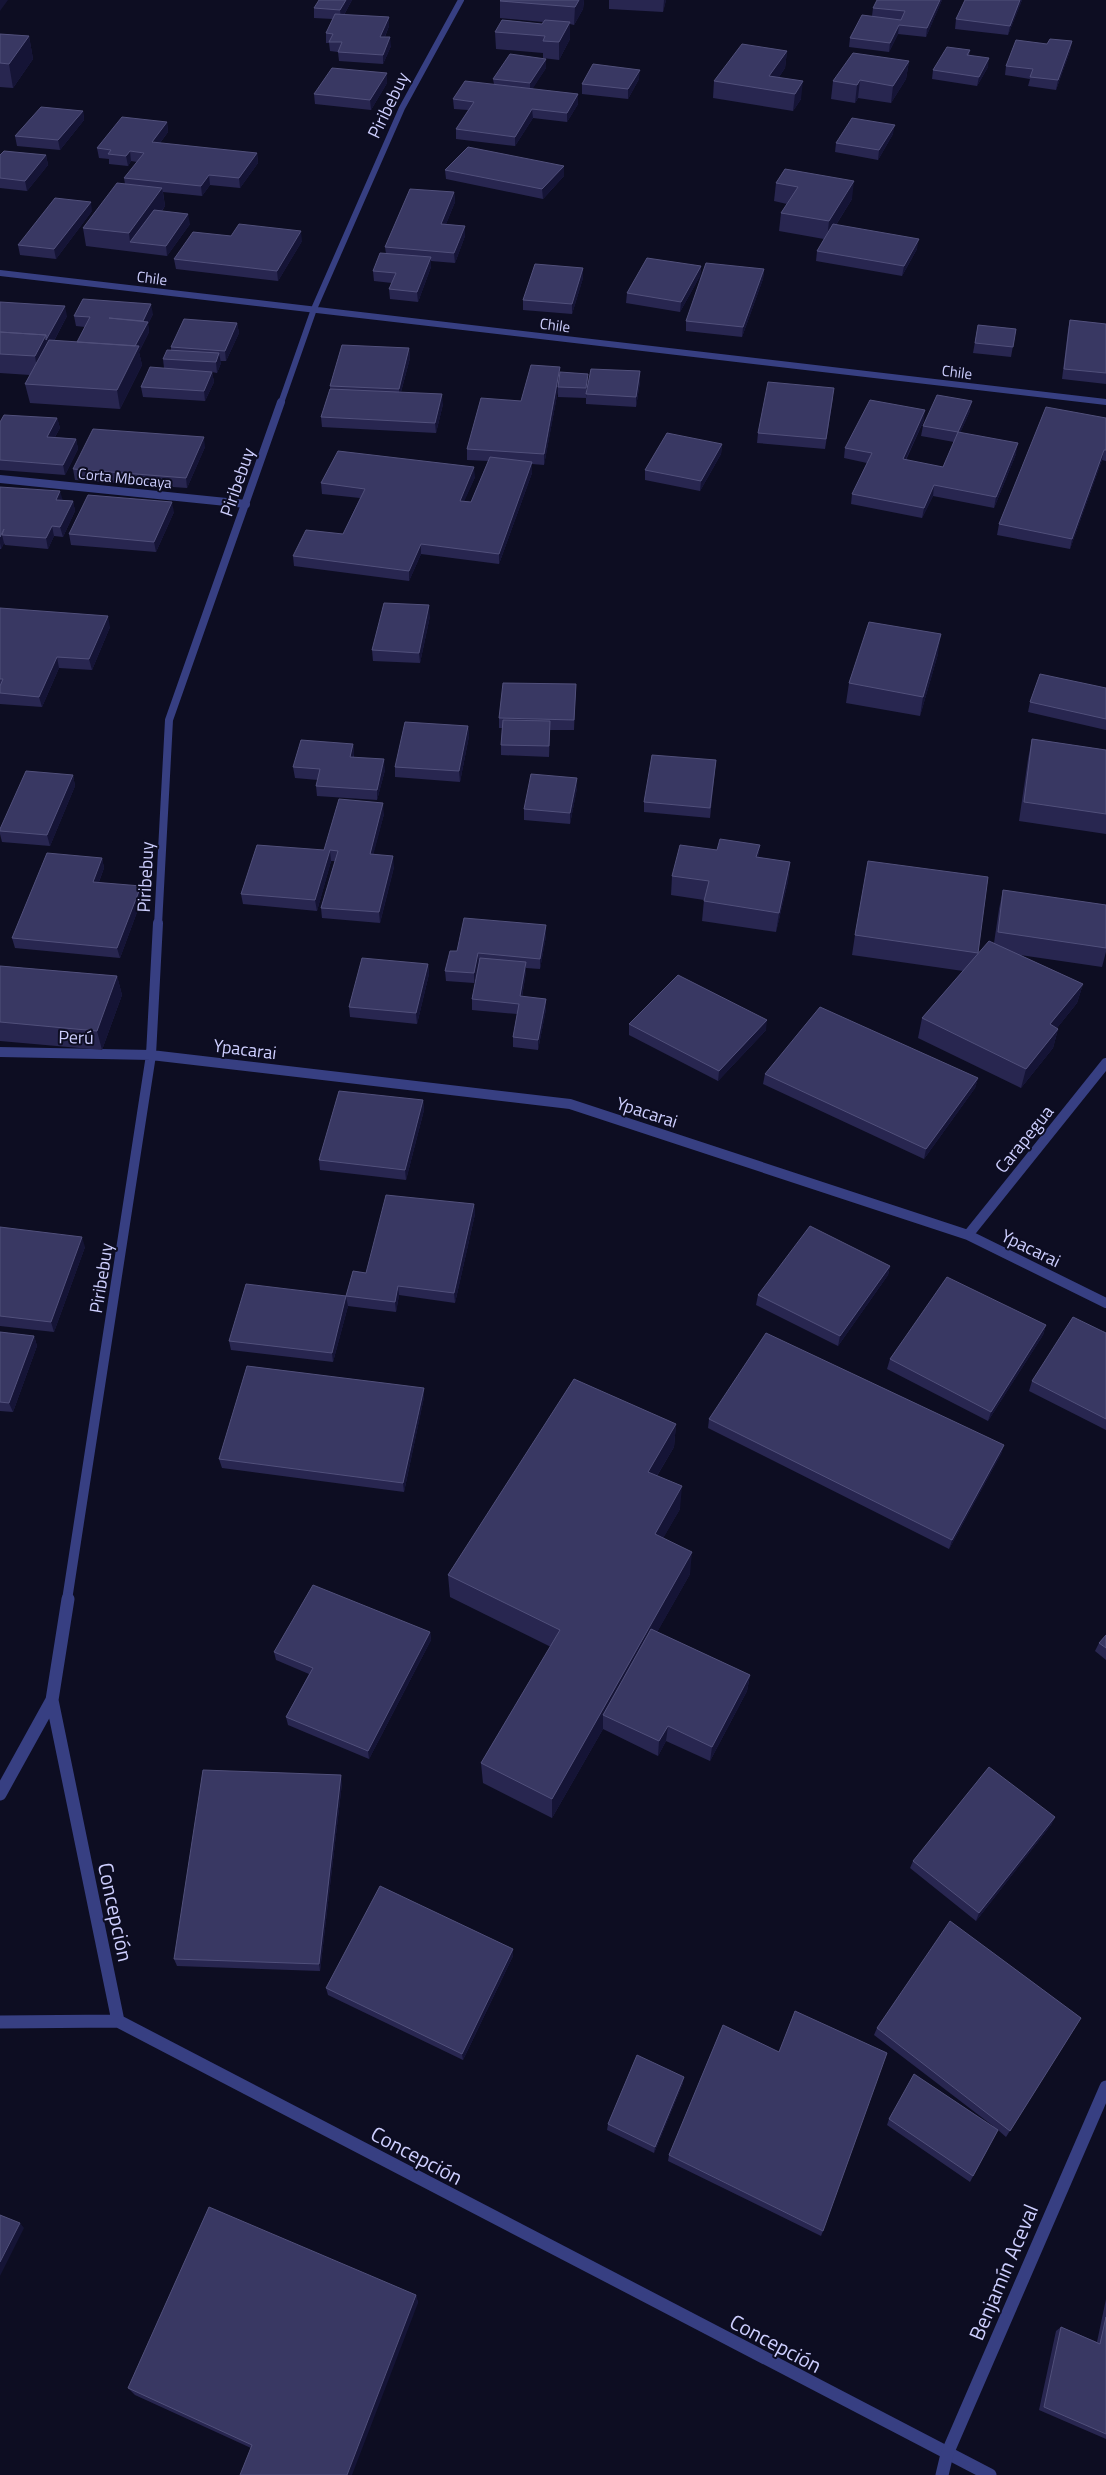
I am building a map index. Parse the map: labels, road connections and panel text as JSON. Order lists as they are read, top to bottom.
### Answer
{
  "streets": {
    "street": [
      "Piribebuy",
      "Chile",
      "Corta Mbocaya",
      "Perú",
      "Ypacarai",
      "Carapegua",
      "Concepción",
      "Benjamín Aceval"
    ]
  },
  "crossings": [
    ["Piribebuy", "Chile"],
    ["Piribebuy", "Corta Mbocaya"],
    ["Piribebuy", "Perú"],
    ["Piribebuy", "Ypacarai"],
    ["Piribebuy", "Concepción"],
    ["Perú", "Ypacarai"],
    ["Ypacarai", "Carapegua"],
    ["Concepción", "Benjamín Aceval"]
  ]
}
